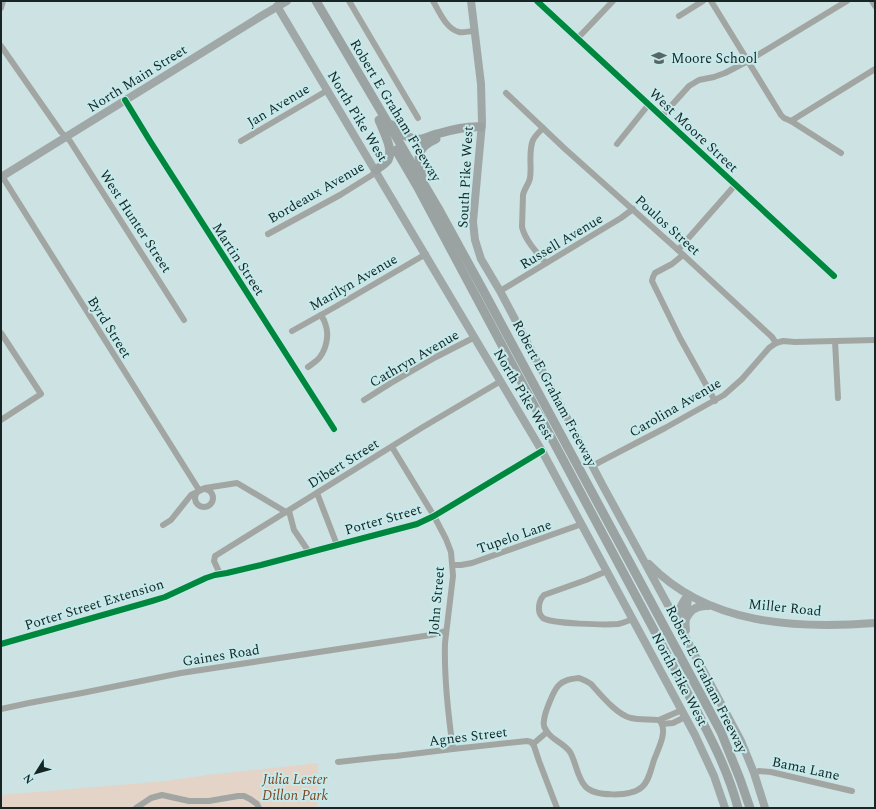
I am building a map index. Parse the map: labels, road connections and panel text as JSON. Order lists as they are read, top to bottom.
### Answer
{
  "streets": {
    "highway": ["Robert E Graham Freeway"],
    "main road": [
      "North Main Street",
      "North Pike West",
      "South Pike West",
      "Miller Road"
    ],
    "street": [
      "Jan Avenue",
      "West Moore Street",
      "Bordeaux Avenue",
      "West Hunter Street",
      "Poulos Street",
      "Russell Avenue",
      "Martin Street",
      "Marilyn Avenue",
      "Byrd Street",
      "Cathryn Avenue",
      "Carolina Avenue",
      "Dibert Street",
      "Porter Street",
      "Tupelo Lane",
      "John Street",
      "Porter Street Extension",
      "Gaines Road",
      "Agnes Street",
      "Bama Lane"
    ]
  },
  "crossings": [
    ["North Main Street", "North Pike West"],
    ["North Main Street", "West Hunter Street"],
    ["North Main Street", "Martin Street"],
    ["North Main Street", "Byrd Street"],
    ["Jan Avenue", "North Pike West"],
    ["North Pike West", "Bordeaux Avenue"],
    ["North Pike West", "Marilyn Avenue"],
    ["North Pike West", "Cathryn Avenue"],
    ["North Pike West", "Dibert Street"],
    ["North Pike West", "Porter Street"],
    ["North Pike West", "Tupelo Lane"],
    ["South Pike West", "Russell Avenue"],
    ["South Pike West", "Carolina Avenue"],
    ["South Pike West", "Miller Road"],
    ["Poulos Street", "Russell Avenue"],
    ["Poulos Street", "Carolina Avenue"],
    ["Dibert Street", "Porter Street"],
    ["Dibert Street", "John Street"],
    ["Dibert Street", "Porter Street Extension"],
    ["Porter Street", "John Street"],
    ["Porter Street", "Porter Street Extension"],
    ["Tupelo Lane", "John Street"],
    ["John Street", "Gaines Road"],
    ["John Street", "Agnes Street"]
  ],
  "parks": ["Julia Lester Dillon Park"],
  "places": {
    "school or university": ["Moore School"]
  },
  "north": "bottom left"
}
